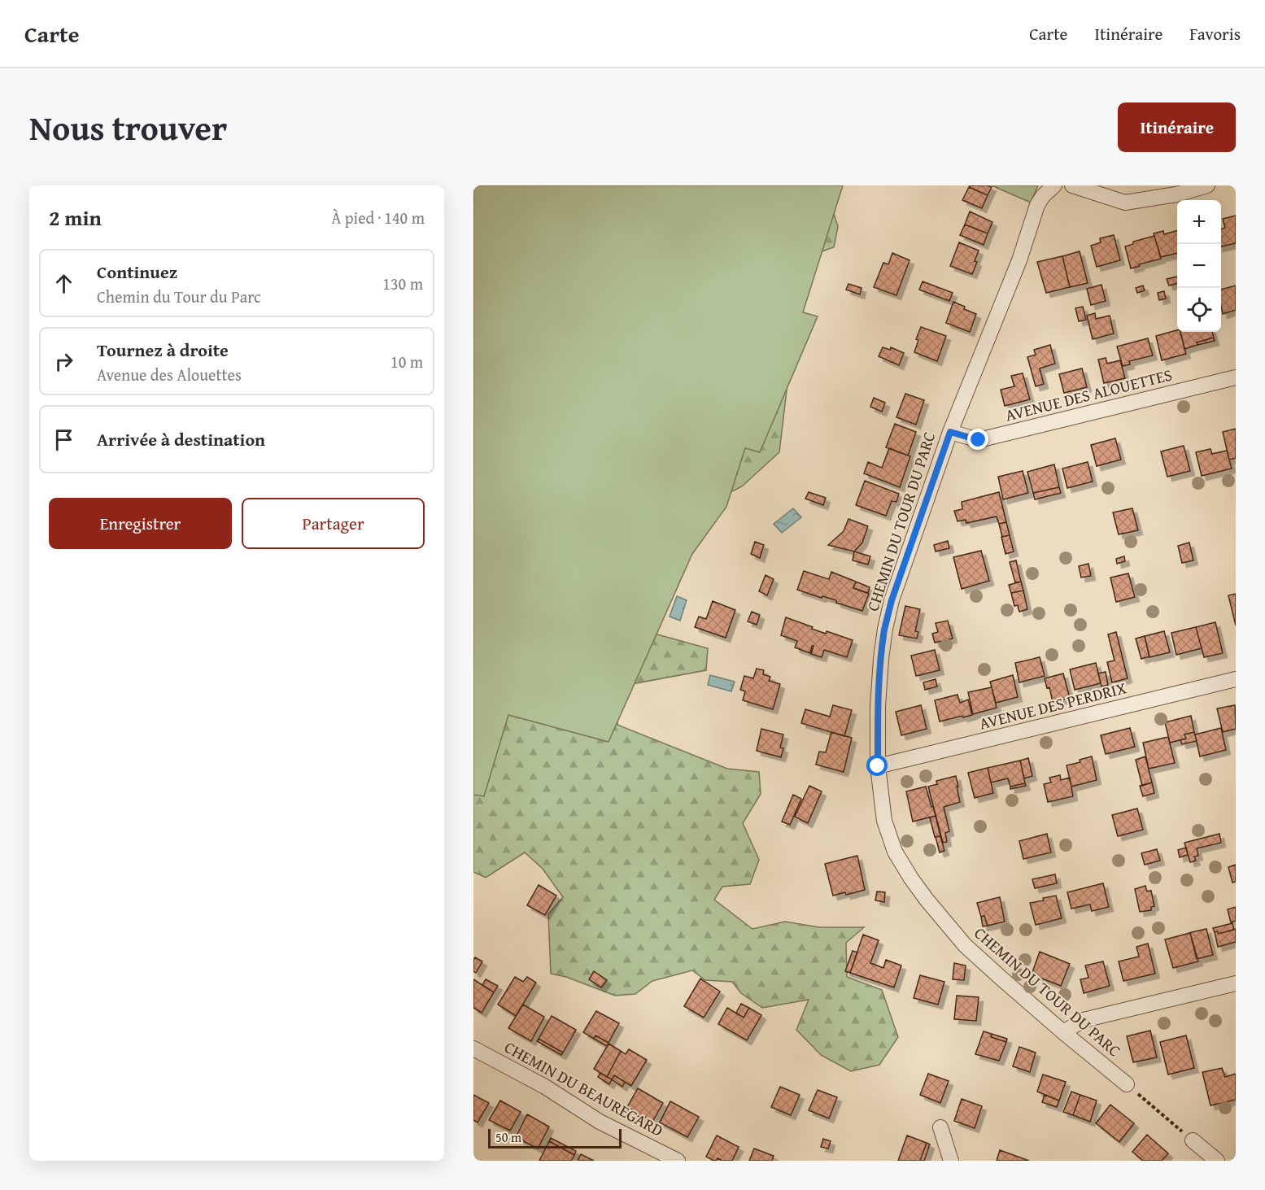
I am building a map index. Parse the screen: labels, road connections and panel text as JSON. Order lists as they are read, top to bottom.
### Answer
{
  "streets": {
    "street": [
      "AVENUE DES ALOUETTES",
      "CHEMIN DU TOUR DU PARC",
      "AVENUE DES PERDRIX",
      "CHEMIN DU BEAUREGARD"
    ]
  },
  "crossings": [
    ["AVENUE DES ALOUETTES", "CHEMIN DU TOUR DU PARC"],
    ["CHEMIN DU TOUR DU PARC", "AVENUE DES PERDRIX"]
  ],
  "scale_bar": "50 m",
  "page": {
    "header": "Carte",
    "nav": ["Carte", "Itinéraire", "Favoris"],
    "title": "Nous trouver",
    "buttons": [
      "Itinéraire",
      ["Enregistrer", "Partager"]
    ],
    "heading": ["2 min", "À pied · 140 m"],
    "map_buttons": ["+", "−"],
    "list": [
      ["Continuez", "Chemin du Tour du Parc", "130 m"],
      ["Tournez à droite", "Avenue des Alouettes", "10 m"],
      "Arrivée à destination"
    ],
    "scale": "50 m"
  }
}
